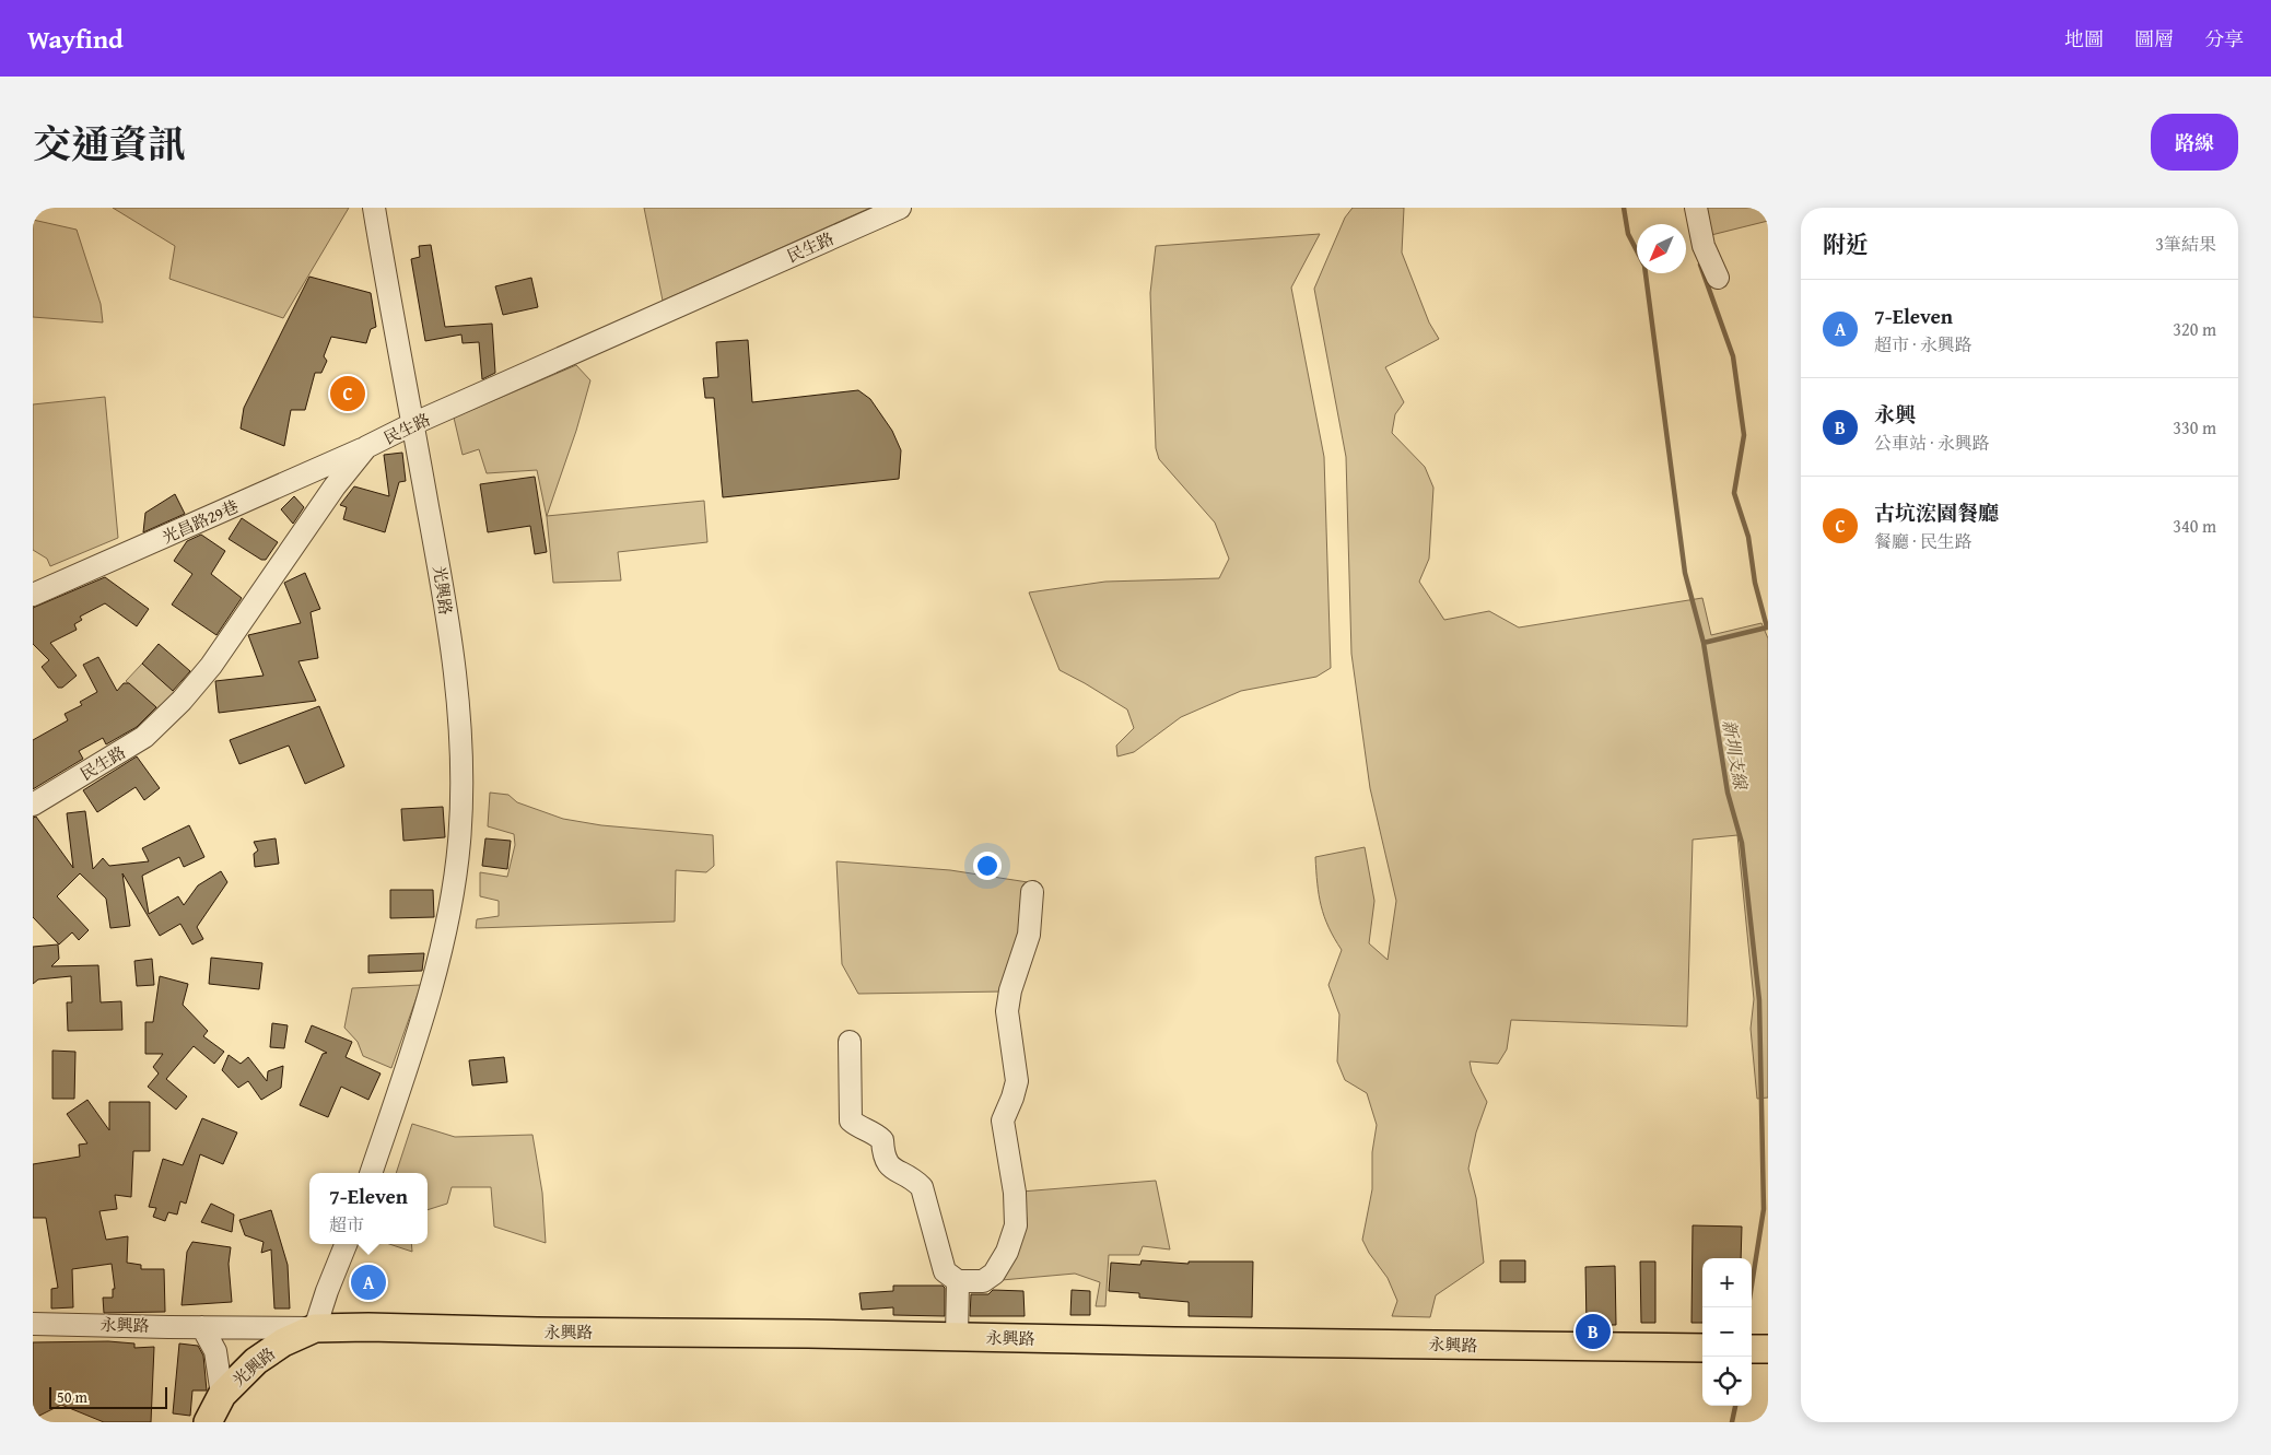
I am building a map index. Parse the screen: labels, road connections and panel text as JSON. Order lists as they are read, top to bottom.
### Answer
{
  "streets": {
    "main road": ["光興路", "永興路"],
    "street": ["民生路", "光昌路29巷"]
  },
  "crossings": [
    ["民生路", "光昌路29巷"],
    ["民生路", "光興路"],
    ["光興路", "永興路"]
  ],
  "water": ["新圳支線"],
  "scale_bar": "50 m",
  "north": "bottom left",
  "page": {
    "header": "Wayfind",
    "nav": ["地圖", "圖層", "分享"],
    "title": "交通資訊",
    "buttons": "路線",
    "heading": ["附近", "3筆結果"],
    "list": [
      {
        "mark": "A",
        "name": "7-Eleven",
        "note": "超市 · 永興路",
        "value": "320 m"
      },
      {
        "mark": "B",
        "name": "永興",
        "note": "公車站 · 永興路",
        "value": "330 m"
      },
      {
        "mark": "C",
        "name": "古坑浤園餐廳",
        "note": "餐廳 · 民生路",
        "value": "340 m"
      }
    ],
    "pins": ["C", "A", "B"],
    "popup": ["7-Eleven", "超市"],
    "map_buttons": ["+", "−"],
    "scale": "50 m"
  }
}
